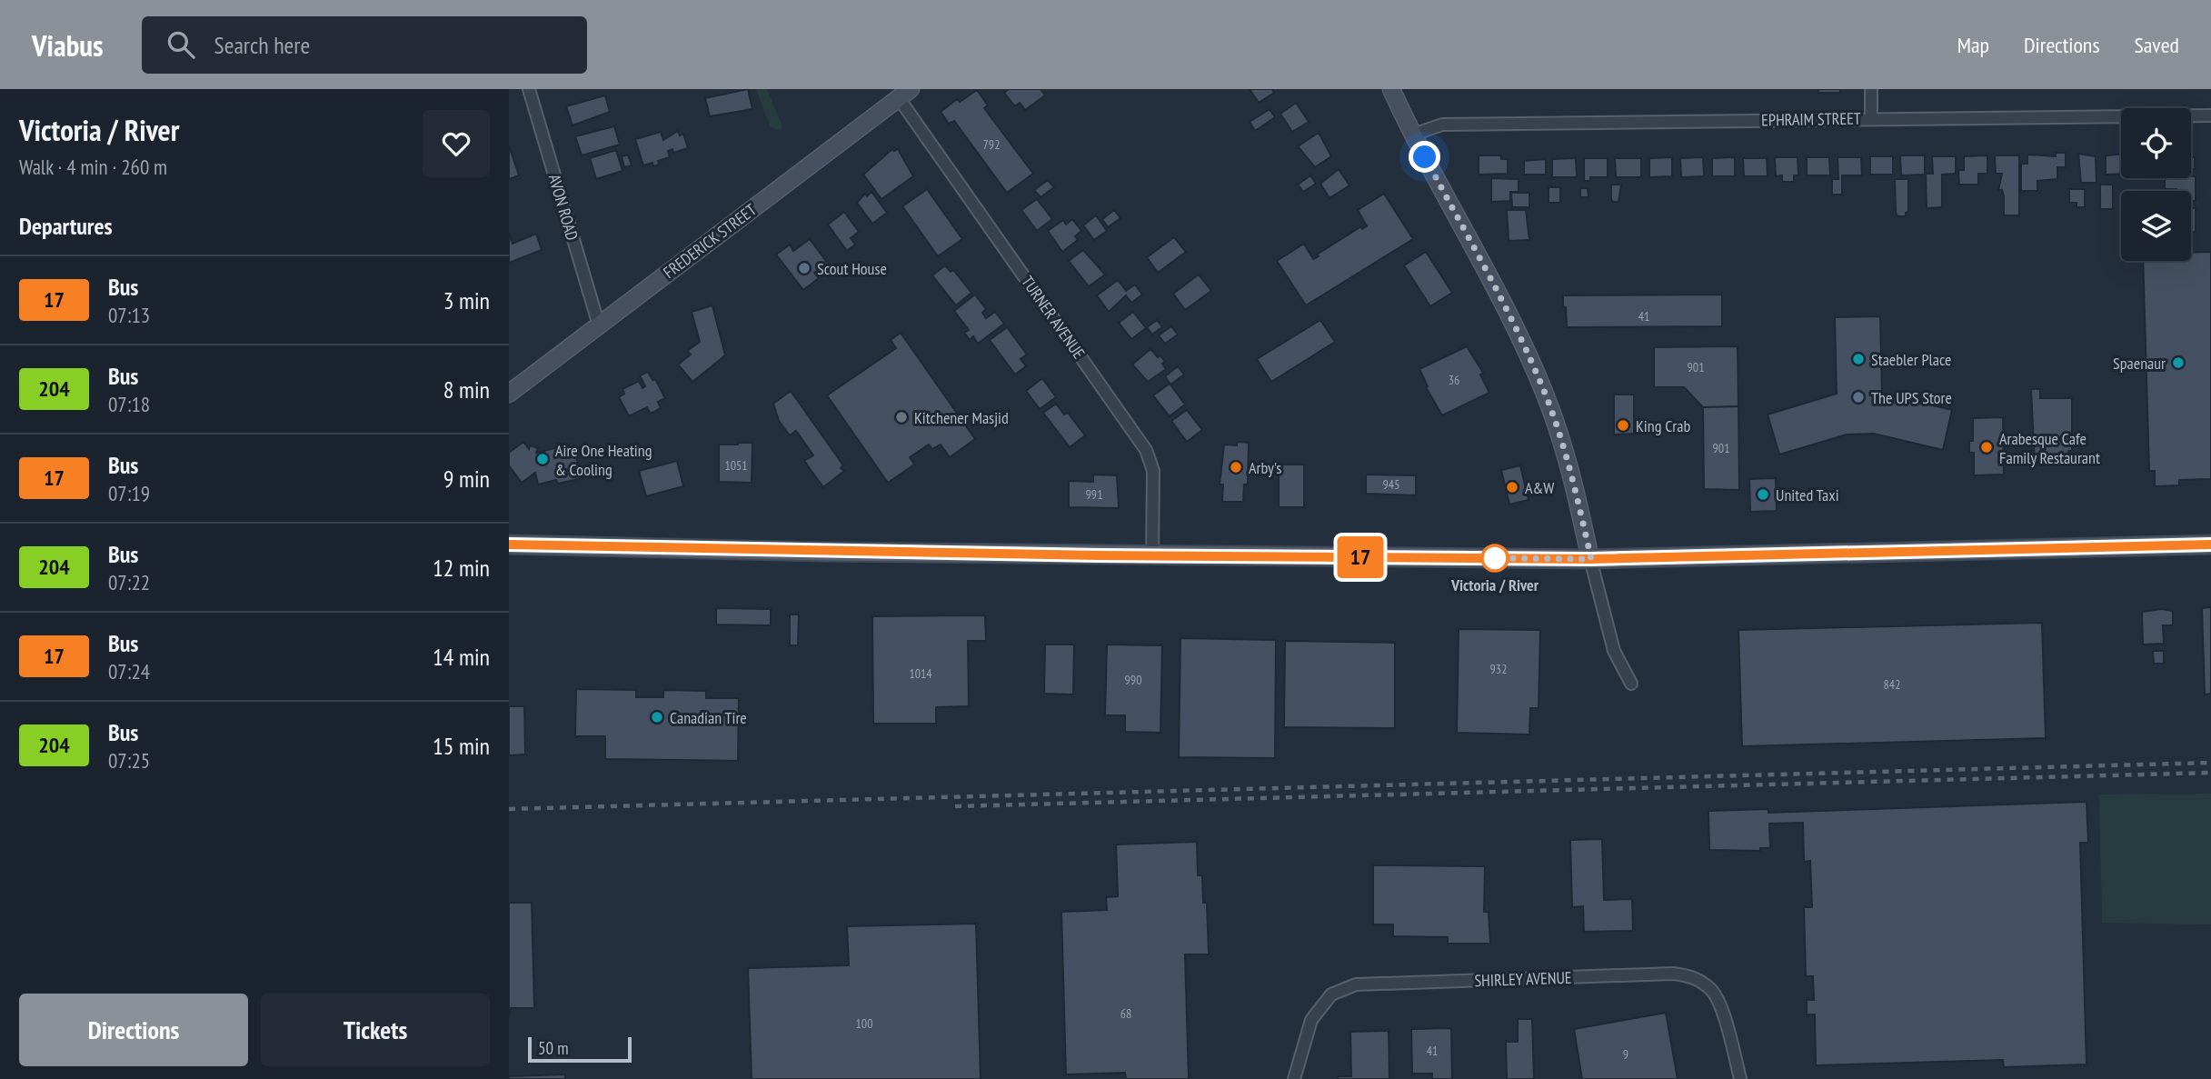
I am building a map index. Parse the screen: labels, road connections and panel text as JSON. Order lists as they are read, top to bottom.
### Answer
{
  "streets": {
    "street": [
      "EPHRAIM STREET",
      "AVON ROAD",
      "FREDERICK STREET",
      "TURNER AVENUE",
      "SHIRLEY AVENUE"
    ]
  },
  "crossings": [
    ["AVON ROAD", "FREDERICK STREET"],
    ["FREDERICK STREET", "TURNER AVENUE"]
  ],
  "places": [
    "Scout House",
    "Staebler Place",
    "Spaenaur",
    "The UPS Store",
    "Kitchener Masjid",
    "King Crab",
    "Arabesque Cafe Family Restaurant",
    "Aire One Heating & Cooling",
    "Arby's",
    "A&W",
    "United Taxi",
    "Victoria / River",
    "Canadian Tire"
  ],
  "lines": ["bus line 17"],
  "house_numbers": [
    "792",
    "41",
    "901",
    "36",
    "901",
    "1051",
    "945",
    "991",
    "932",
    "1014",
    "990",
    "842",
    "68",
    "100",
    "41",
    "9"
  ],
  "scale_bar": "50 m",
  "page": {
    "header": "Viabus",
    "search": "Search here",
    "nav": ["Map", "Directions", "Saved"],
    "heading": [
      ["Victoria / River", "Walk · 4 min · 260 m"],
      "Departures"
    ],
    "on_map": "17",
    "list": [
      {
        "mark": "17",
        "name": "Bus",
        "note": "07:13",
        "value": "3 min"
      },
      {
        "mark": "204",
        "name": "Bus",
        "note": "07:18",
        "value": "8 min"
      },
      {
        "mark": "17",
        "name": "Bus",
        "note": "07:19",
        "value": "9 min"
      },
      {
        "mark": "204",
        "name": "Bus",
        "note": "07:22",
        "value": "12 min"
      },
      {
        "mark": "17",
        "name": "Bus",
        "note": "07:24",
        "value": "14 min"
      },
      {
        "mark": "204",
        "name": "Bus",
        "note": "07:25",
        "value": "15 min"
      }
    ],
    "buttons": ["Directions", "Tickets"],
    "scale": "50 m"
  }
}
